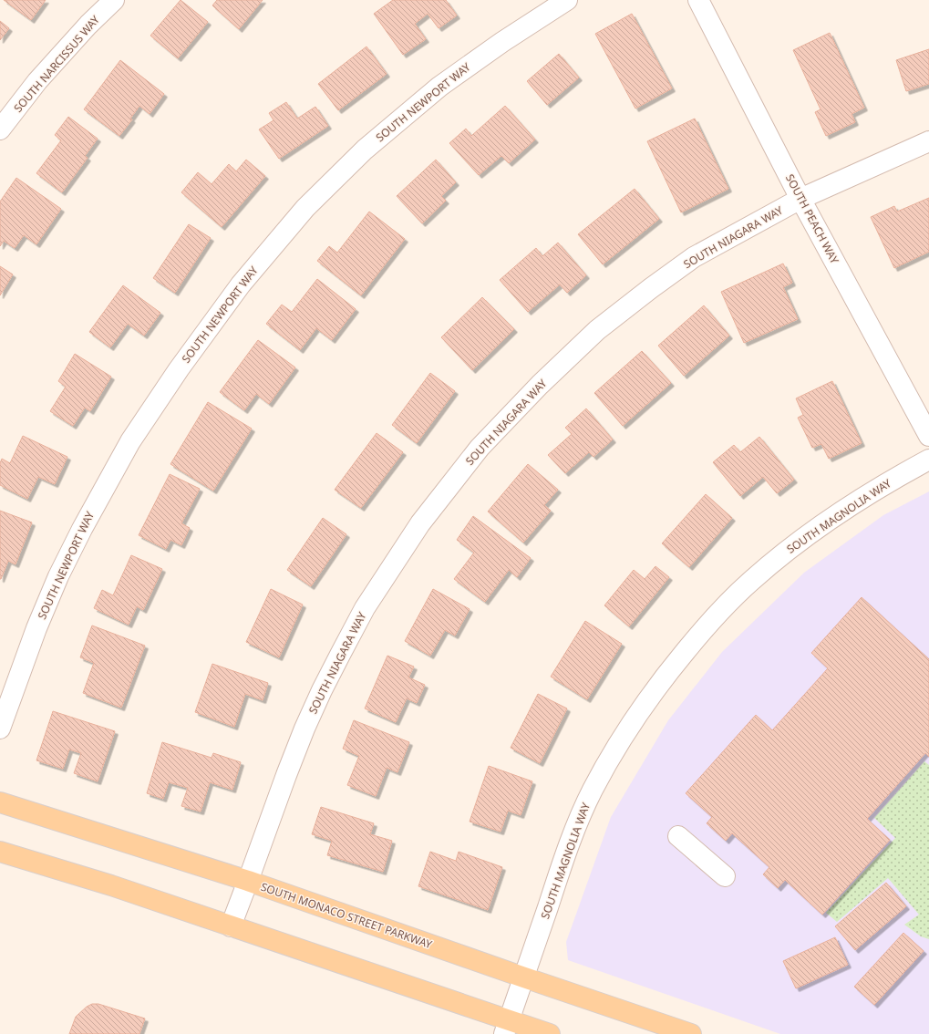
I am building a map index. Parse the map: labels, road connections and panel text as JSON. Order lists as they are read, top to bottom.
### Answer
{
  "streets": {
    "main road": ["SOUTH MONACO STREET PARKWAY"],
    "street": [
      "SOUTH NARCISSUS WAY",
      "SOUTH NEWPORT WAY",
      "SOUTH PEACH WAY",
      "SOUTH NIAGARA WAY",
      "SOUTH MAGNOLIA WAY"
    ]
  },
  "crossings": [
    ["SOUTH PEACH WAY", "SOUTH NIAGARA WAY"],
    ["SOUTH NIAGARA WAY", "SOUTH MONACO STREET PARKWAY"],
    ["SOUTH MAGNOLIA WAY", "SOUTH MONACO STREET PARKWAY"]
  ]
}
